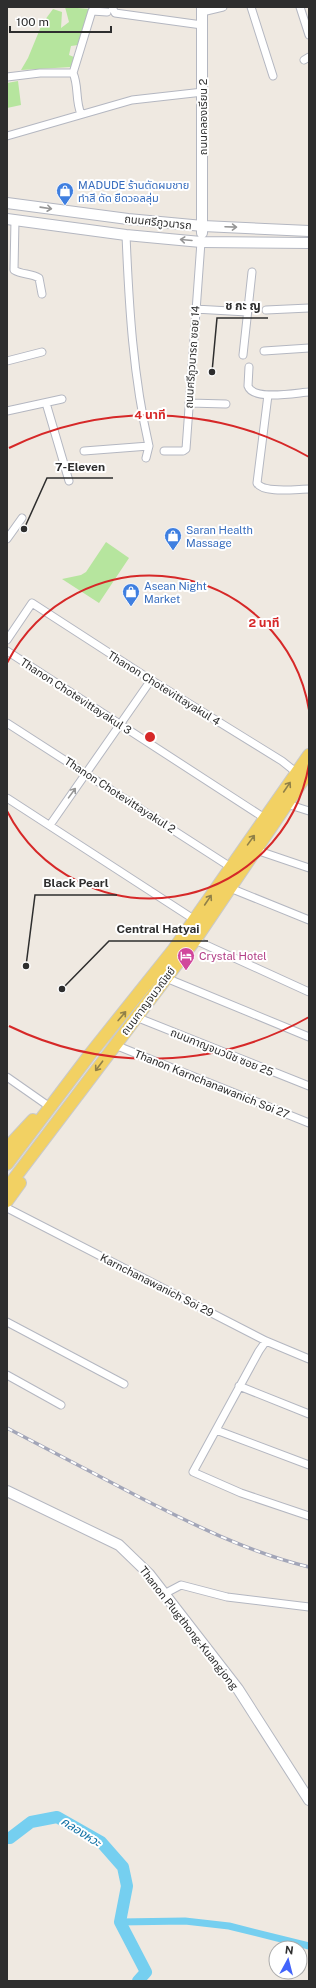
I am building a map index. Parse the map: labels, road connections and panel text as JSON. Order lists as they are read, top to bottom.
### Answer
{
  "streets": {
    "main road": ["ถนนกาญจนวณิชย์"],
    "street": [
      "ถนนคลองเรียน 2",
      "ถนนศรีภูวนารถ",
      "ถนนศรีภูวนารถ ซอย 14",
      "Thanon Chotevittayakul 4",
      "Thanon Chotevittayakul 3",
      "Thanon Chotevittayakul 2",
      "ถนนกาญจนวนิช ซอย 25",
      "Thanon Karnchanawanich Soi 27",
      "Karnchanawanich Soi 29",
      "Thanon Plugthong-Kuangjong"
    ]
  },
  "crossings": [
    ["ถนนคลองเรียน 2", "ถนนศรีภูวนารถ"],
    ["ถนนคลองเรียน 2", "ถนนศรีภูวนารถ ซอย 14"],
    ["ถนนศรีภูวนารถ", "ถนนศรีภูวนารถ ซอย 14"],
    ["Thanon Chotevittayakul 4", "ถนนกาญจนวณิชย์"],
    ["Thanon Chotevittayakul 3", "ถนนกาญจนวณิชย์"],
    ["Thanon Chotevittayakul 2", "ถนนกาญจนวณิชย์"],
    ["ถนนกาญจนวณิชย์", "ถนนกาญจนวนิช ซอย 25"],
    ["ถนนกาญจนวณิชย์", "Thanon Karnchanawanich Soi 27"]
  ],
  "water": ["คลองหวะ"],
  "places": {
    "shop": ["MADUDE ร้านตัดผมชาย ทำสี ดัด ยืดวอลลุ่ม", "Saran Health Massage", "Asean Night Market"],
    "other": [
      "ช กะ ญ",
      "7-Eleven",
      "Black Pearl",
      "Central Hatyai"
    ],
    "hotel": ["Crystal Hotel"]
  },
  "scale_bar": "100 m",
  "north": "top",
  "rings": ["4 นาที", "2 นาที"]
}
